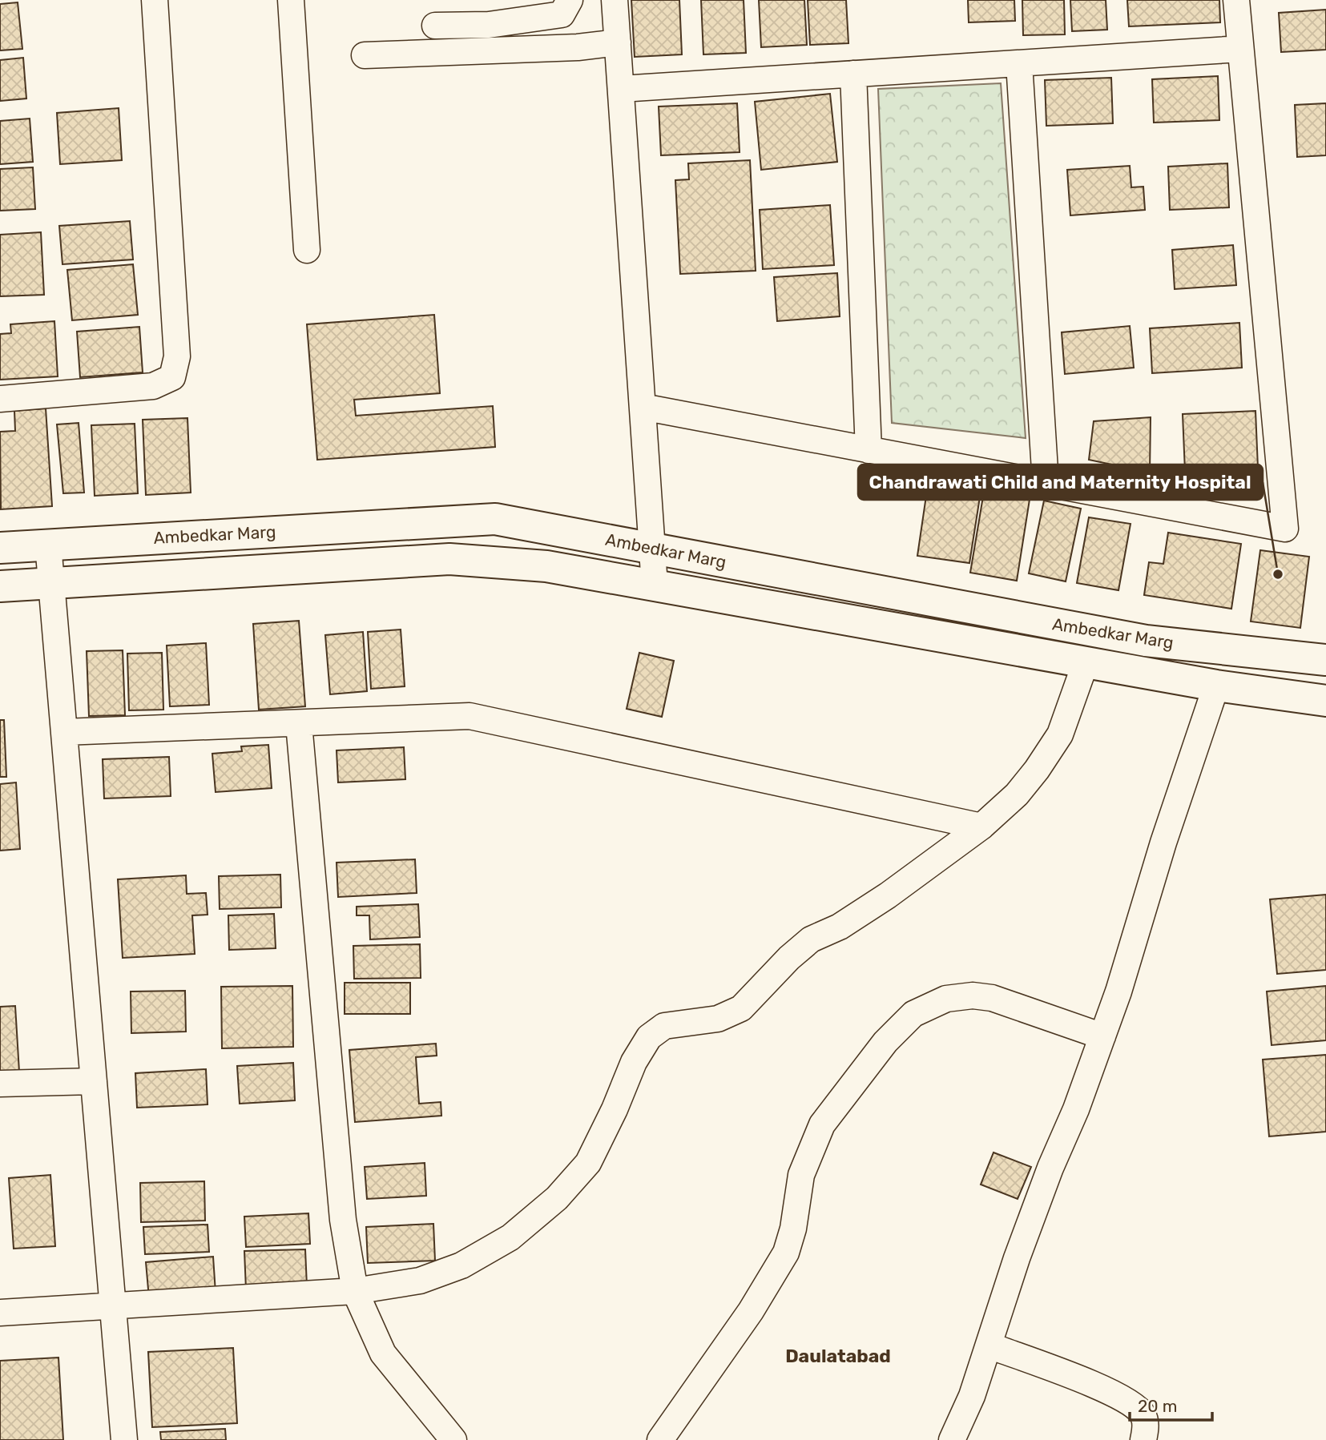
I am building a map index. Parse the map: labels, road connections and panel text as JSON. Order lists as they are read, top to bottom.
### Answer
{
  "streets": {
    "street": ["Ambedkar Marg"]
  },
  "districts": ["Daulatabad"],
  "places": ["Chandrawati Child and Maternity Hospital"],
  "scale_bar": "20 m"
}
